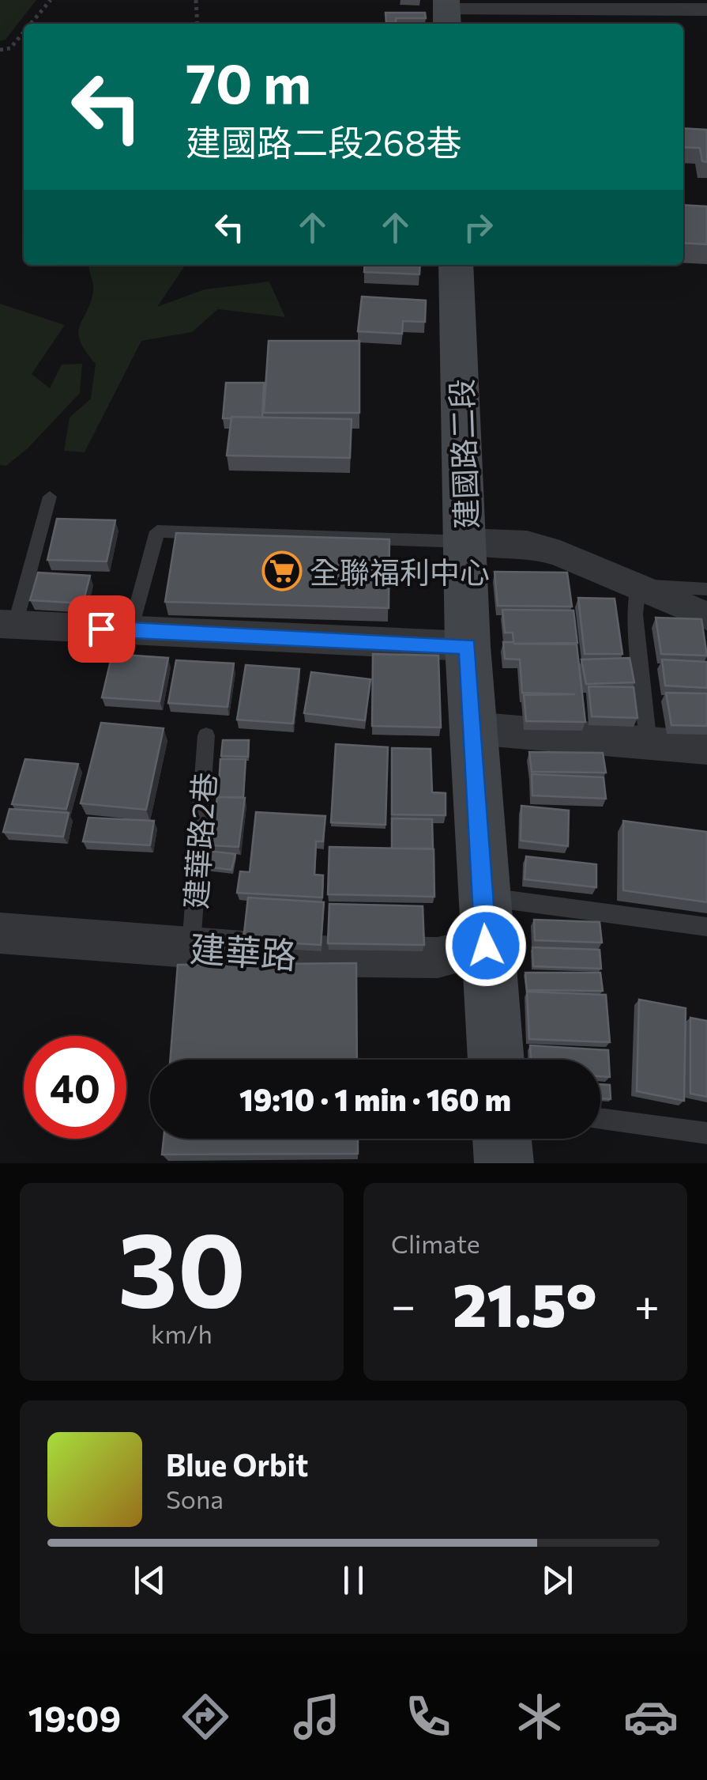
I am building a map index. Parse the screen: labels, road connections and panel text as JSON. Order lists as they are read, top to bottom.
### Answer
{
  "streets": {
    "street": ["建國路二段", "建華路"],
    "lane": ["建華路2巷"]
  },
  "crossings": [
    ["建國路二段", "建華路"],
    ["建華路2巷", "建華路"]
  ],
  "places": {
    "supermarket": ["全聯福利中心"]
  },
  "page": {
    "turn": ["70 m", "建國路二段268巷"],
    "limit": "40",
    "trip": "19:10 · 1 min · 160 m",
    "tile": [
      ["30", "km/h"],
      "Climate"
    ],
    "heat": ["−", "21.5°", "+"],
    "song": ["Blue Orbit", "Sona"],
    "tabs": "19:09"
  }
}
